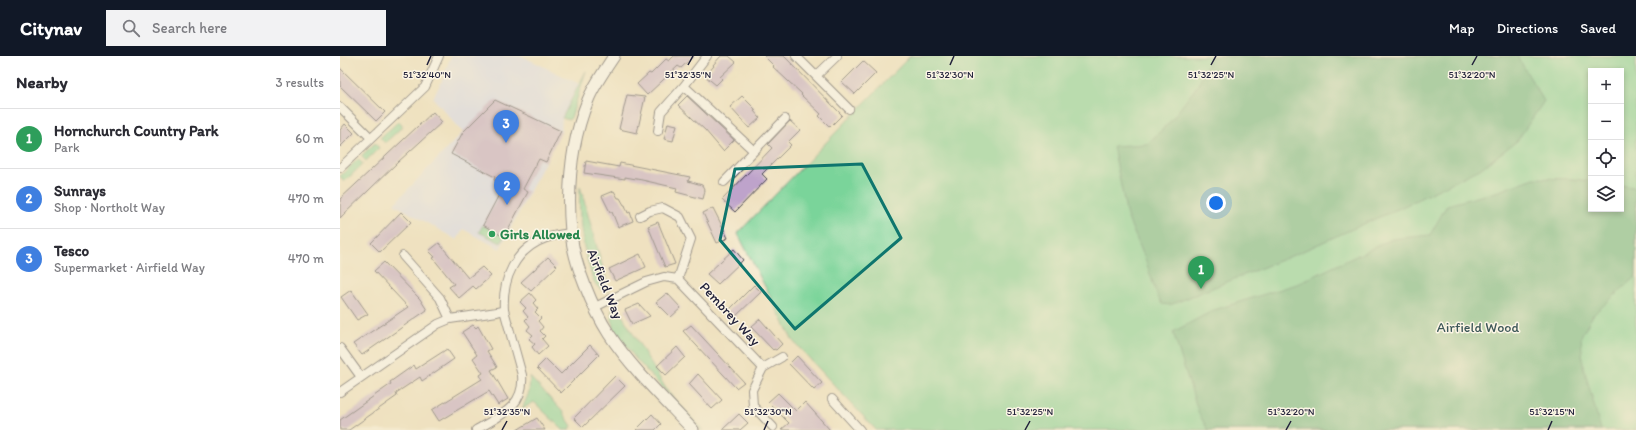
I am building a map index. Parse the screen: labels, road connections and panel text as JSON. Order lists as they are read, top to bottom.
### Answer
{
  "streets": {
    "street": ["Airfield Way", "Pembrey Way"]
  },
  "parks": ["Airfield Wood"],
  "places": ["Girls Allowed"],
  "page": {
    "header": "Citynav",
    "search": "Search here",
    "nav": ["Map", "Directions", "Saved"],
    "heading": ["Nearby", "3 results"],
    "map_buttons": ["+", "−"],
    "list": [
      {
        "mark": "1",
        "name": "Hornchurch Country Park",
        "note": "Park",
        "value": "60 m"
      },
      {
        "mark": "2",
        "name": "Sunrays",
        "note": "Shop · Northolt Way",
        "value": "470 m"
      },
      {
        "mark": "3",
        "name": "Tesco",
        "note": "Supermarket · Airfield Way",
        "value": "470 m"
      }
    ],
    "pins": ["3", "2", "1"]
  },
  "coordinates": [
    "51°32'40\"N",
    "51°32'35\"N",
    "51°32'30\"N",
    "51°32'25\"N",
    "51°32'20\"N",
    "51°32'15\"N"
  ]
}
